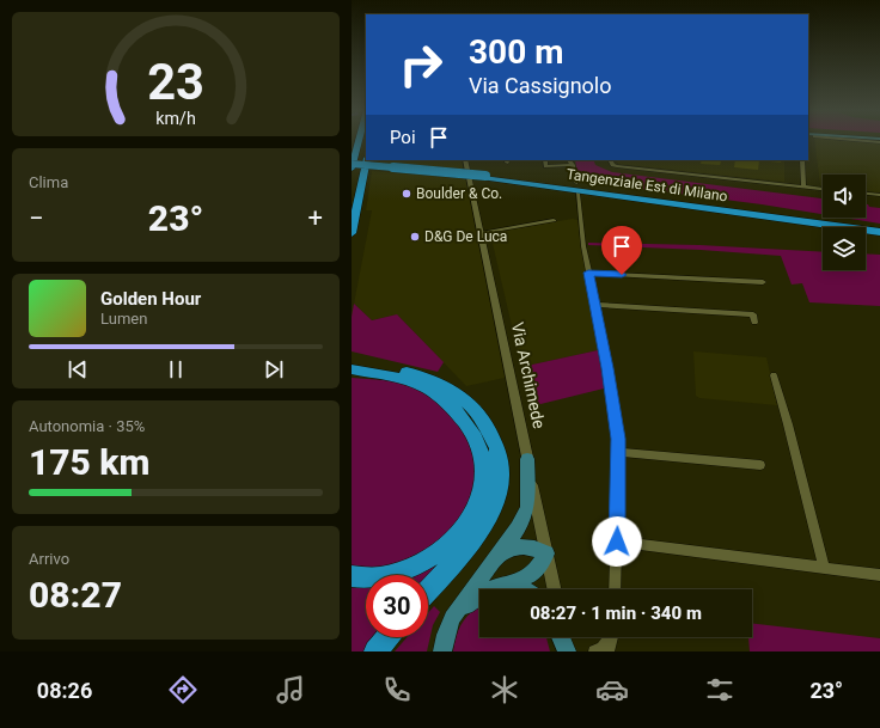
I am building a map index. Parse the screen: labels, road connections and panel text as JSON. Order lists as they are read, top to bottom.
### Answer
{
  "streets": {
    "highway": ["Tangenziale Est di Milano"],
    "street": ["Via Archimede"]
  },
  "places": ["Boulder & Co.", "D&G De Luca"],
  "page": {
    "turn": ["300 m", "Via Cassignolo"],
    "then": "Poi",
    "tile": [
      "Clima",
      ["Autonomia · 35%", "175 km"],
      ["Arrivo", "08:27"]
    ],
    "heat": ["−", "23°", "+"],
    "song": ["Golden Hour", "Lumen"],
    "limit": "30",
    "trip": "08:27 · 1 min · 340 m",
    "tabs": ["08:26", "23°"],
    "gauge": ["23", "km/h"]
  }
}
